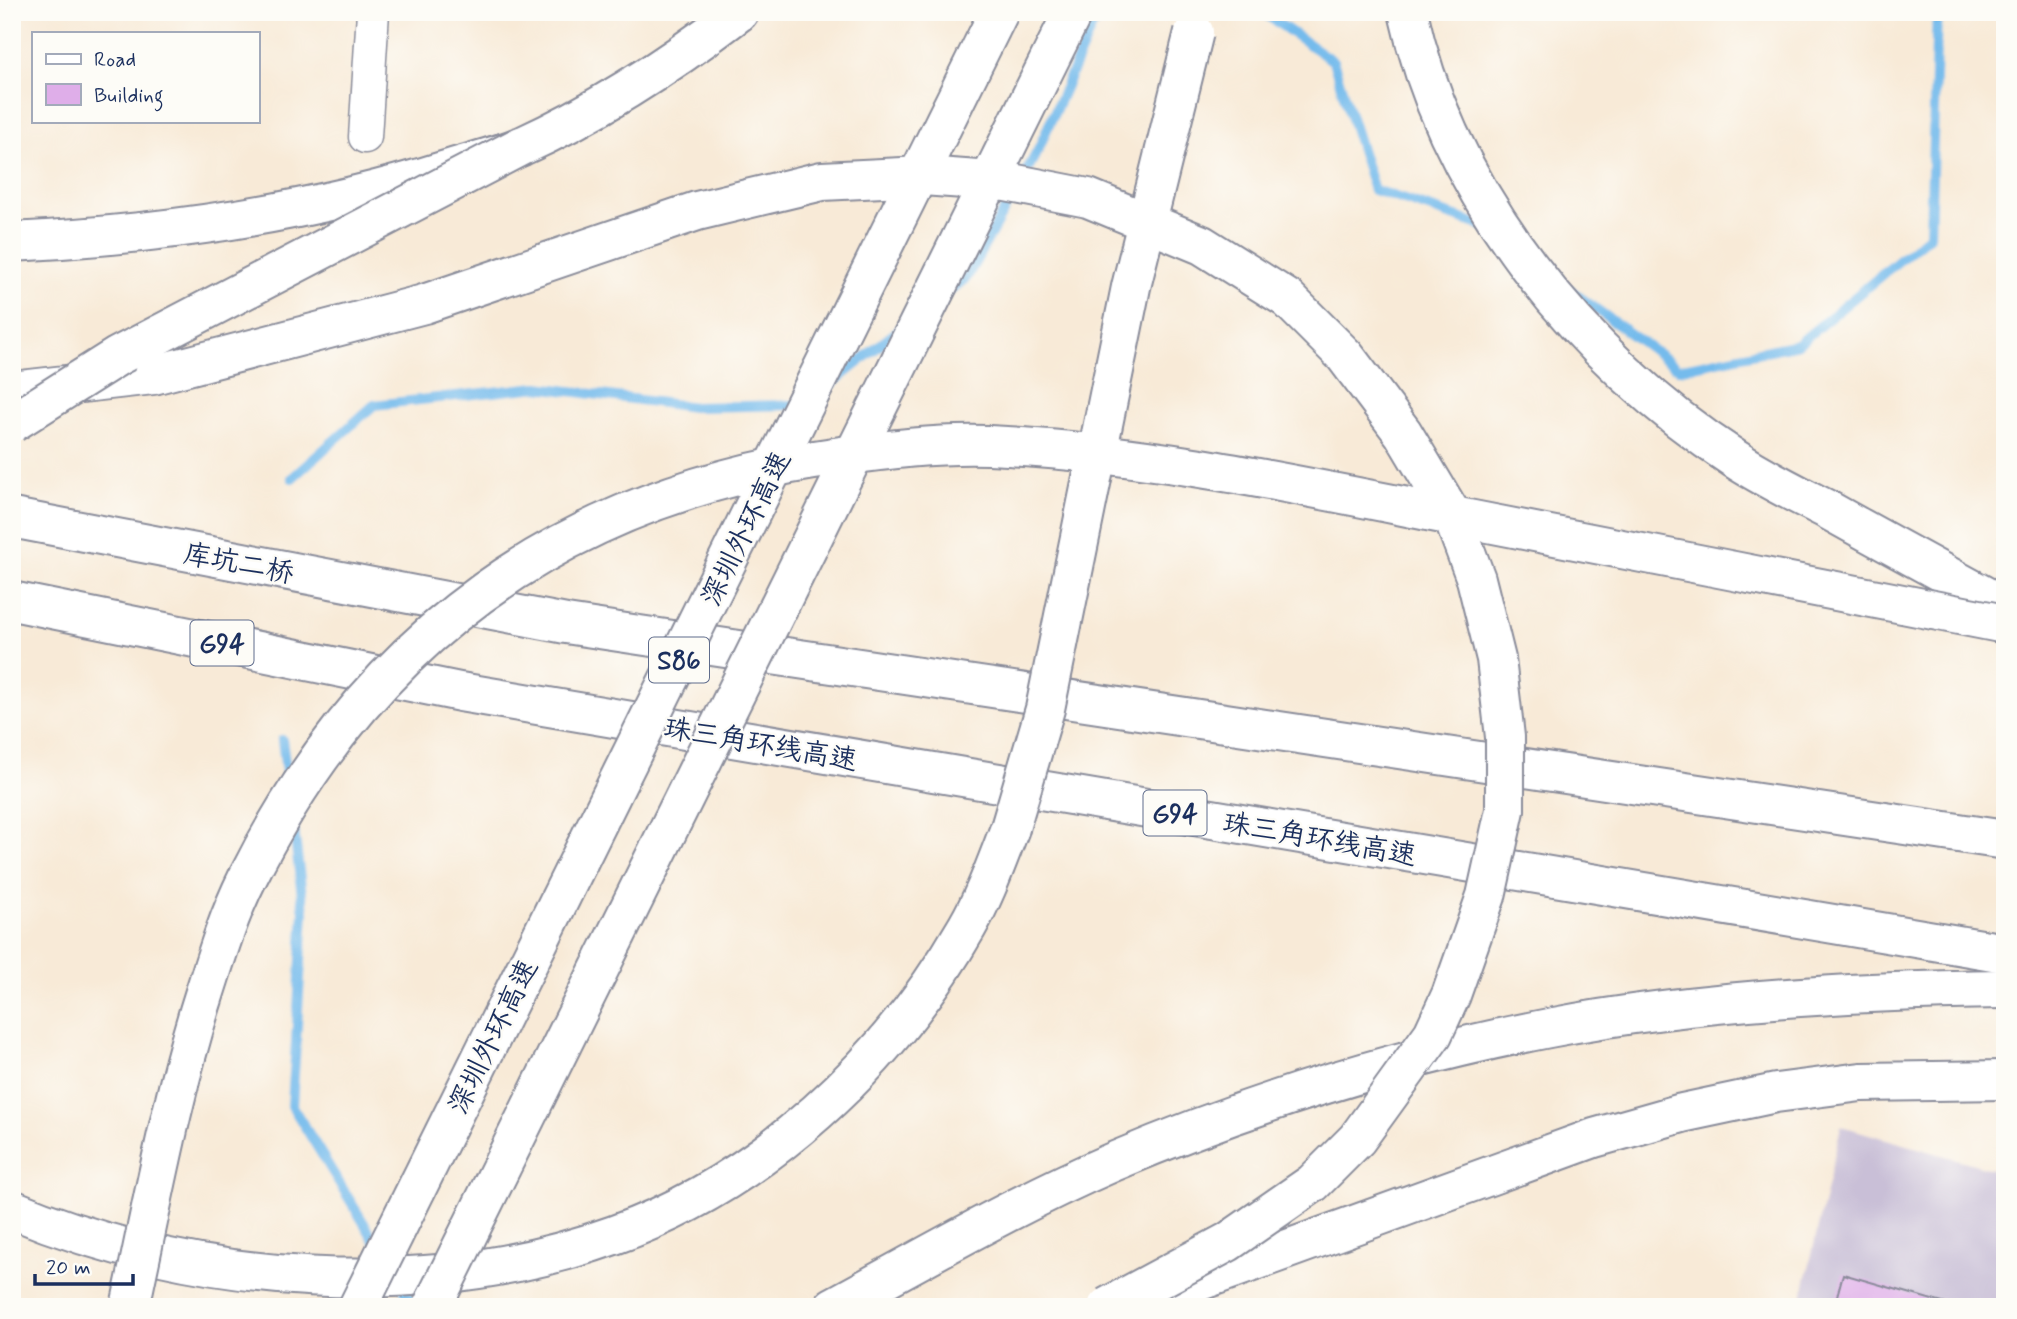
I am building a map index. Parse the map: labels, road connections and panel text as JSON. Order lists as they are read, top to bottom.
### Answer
{
  "streets": {
    "highway": [
      "深圳外环高速",
      "库坑二桥",
      "G94",
      "S86",
      "珠三角环线高速"
    ]
  },
  "legend": ["Road", "Building"],
  "scale_bar": "20 m"
}
